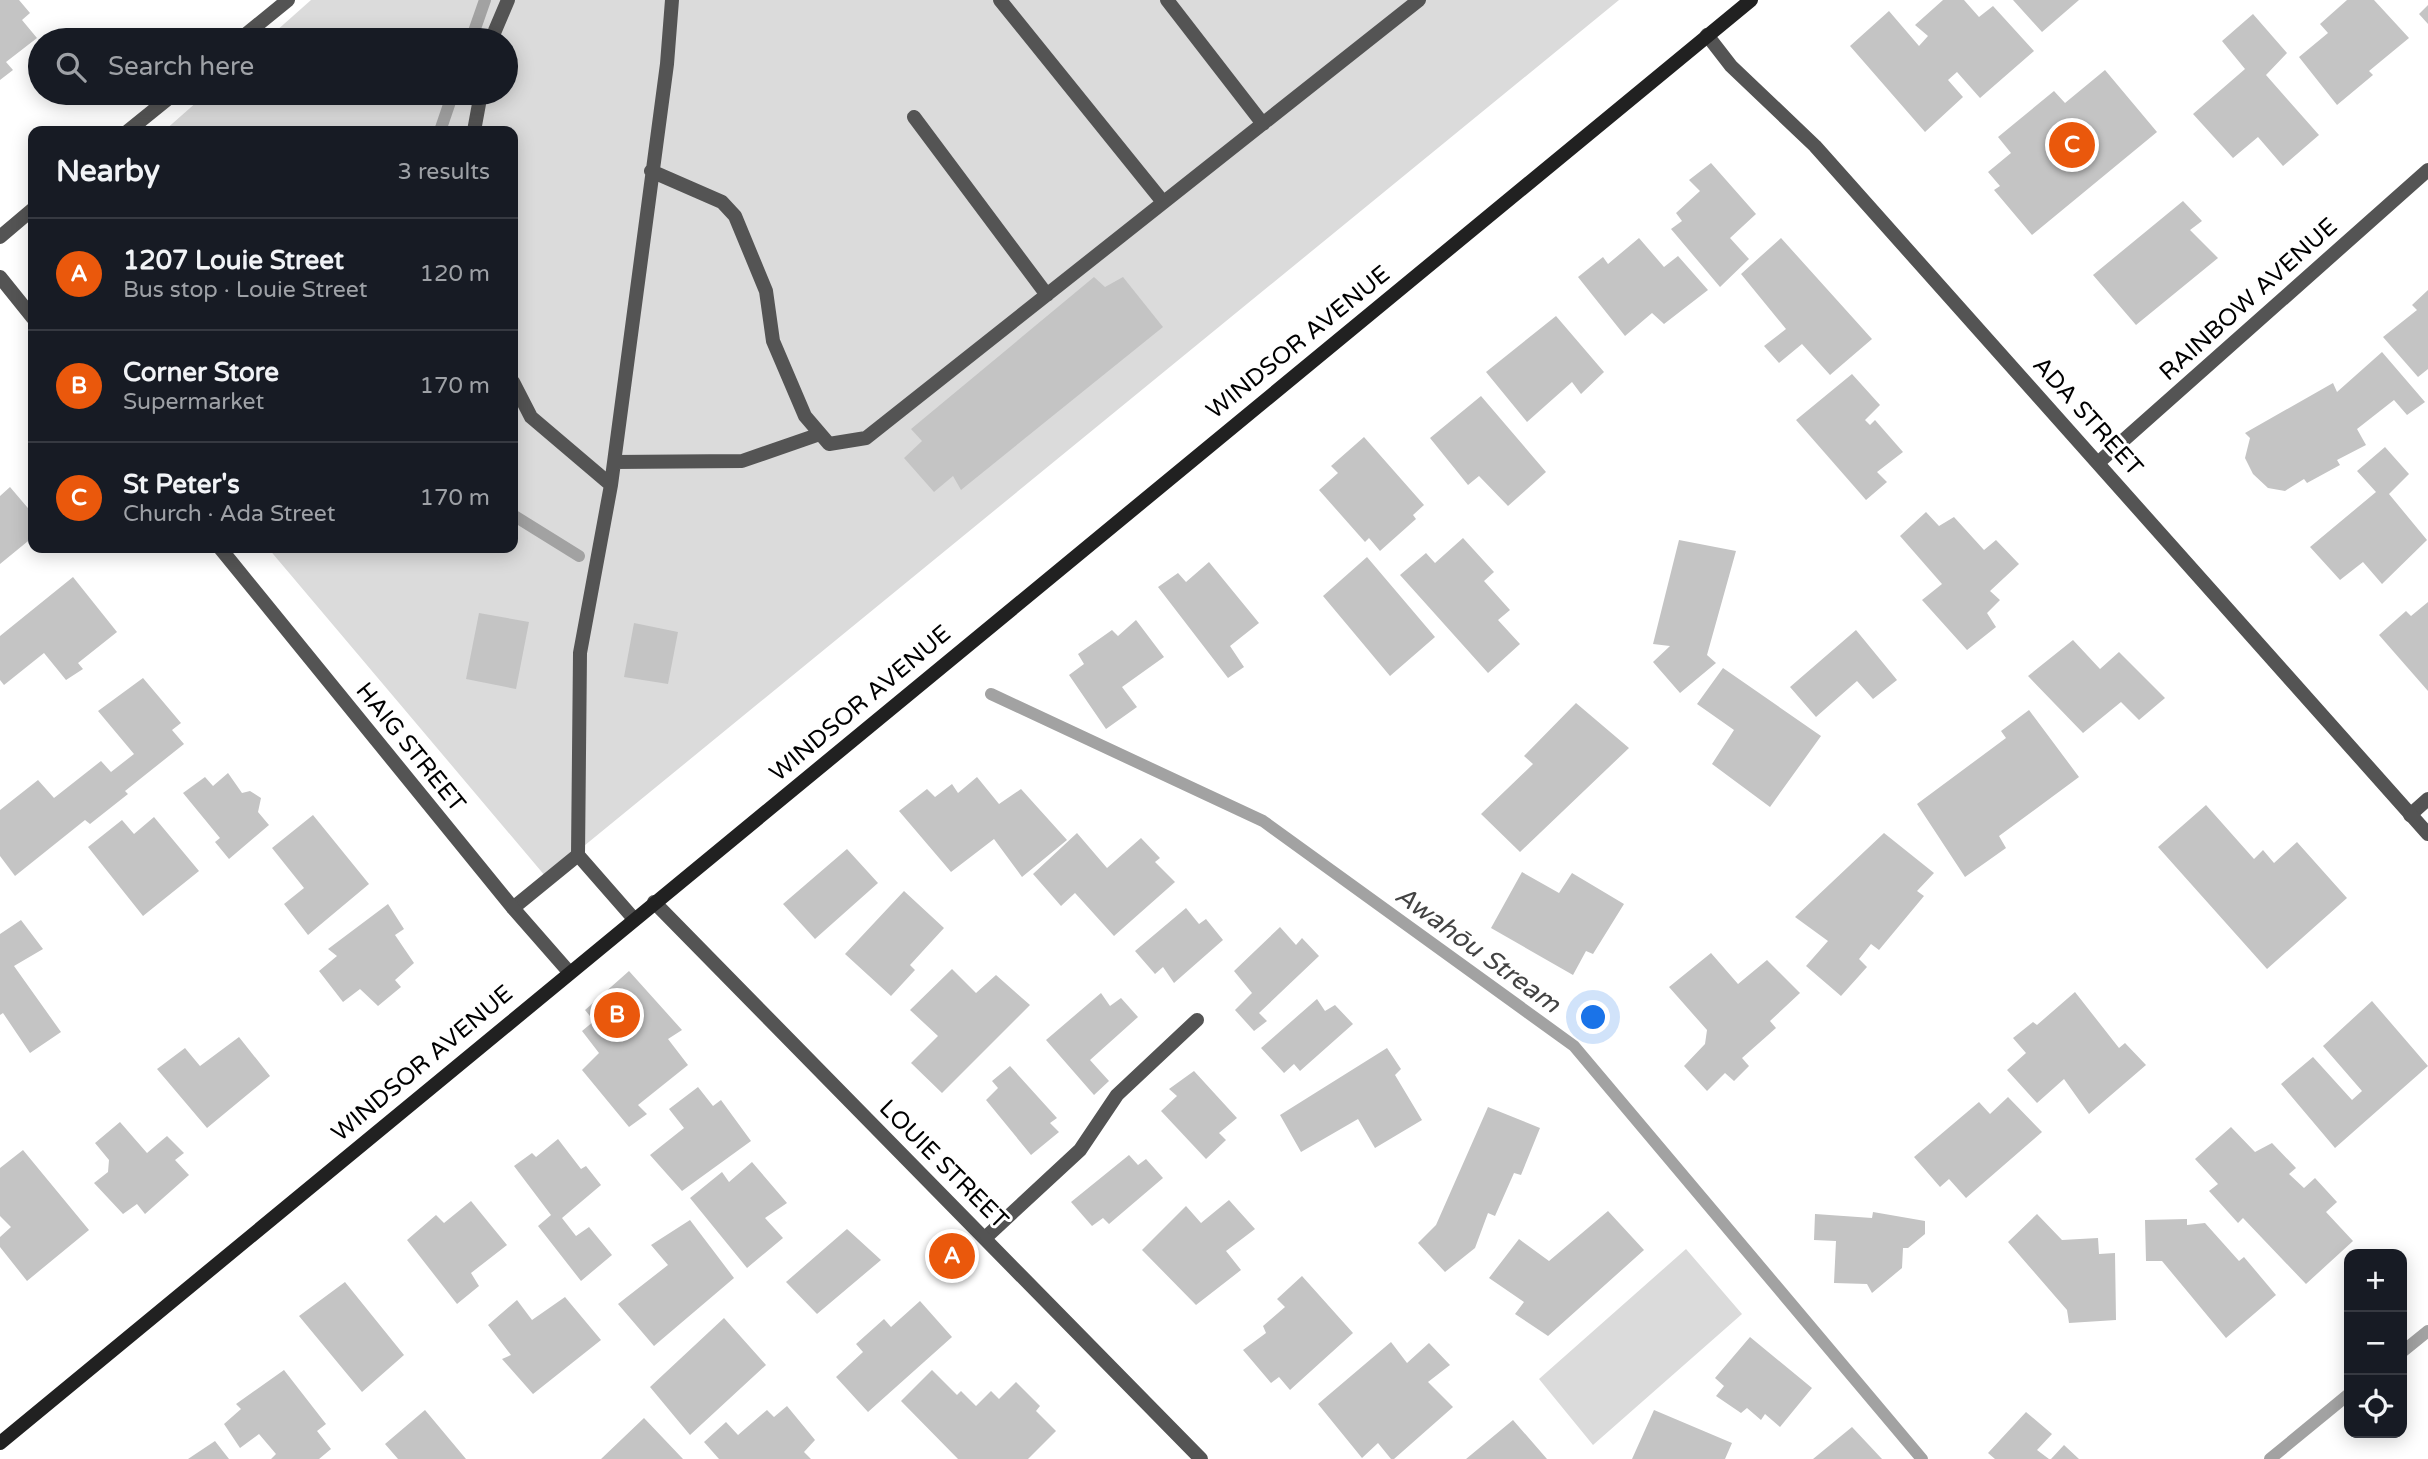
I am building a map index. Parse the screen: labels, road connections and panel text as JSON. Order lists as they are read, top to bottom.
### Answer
{
  "streets": {
    "main road": ["WINDSOR AVENUE"],
    "street": [
      "RAINBOW AVENUE",
      "ADA STREET",
      "HAIG STREET",
      "LOUIE STREET"
    ]
  },
  "crossings": [
    ["RAINBOW AVENUE", "ADA STREET"],
    ["WINDSOR AVENUE", "ADA STREET"],
    ["WINDSOR AVENUE", "HAIG STREET"],
    ["WINDSOR AVENUE", "LOUIE STREET"]
  ],
  "water": ["Awahōu Stream"],
  "page": {
    "search": "Search here",
    "pins": ["C", "B", "A"],
    "heading": ["Nearby", "3 results"],
    "list": [
      {
        "mark": "A",
        "name": "1207 Louie Street",
        "note": "Bus stop · Louie Street",
        "value": "120 m"
      },
      {
        "mark": "B",
        "name": "Corner Store",
        "note": "Supermarket",
        "value": "170 m"
      },
      {
        "mark": "C",
        "name": "St Peter's",
        "note": "Church · Ada Street",
        "value": "170 m"
      }
    ],
    "map_buttons": ["+", "−"]
  }
}
